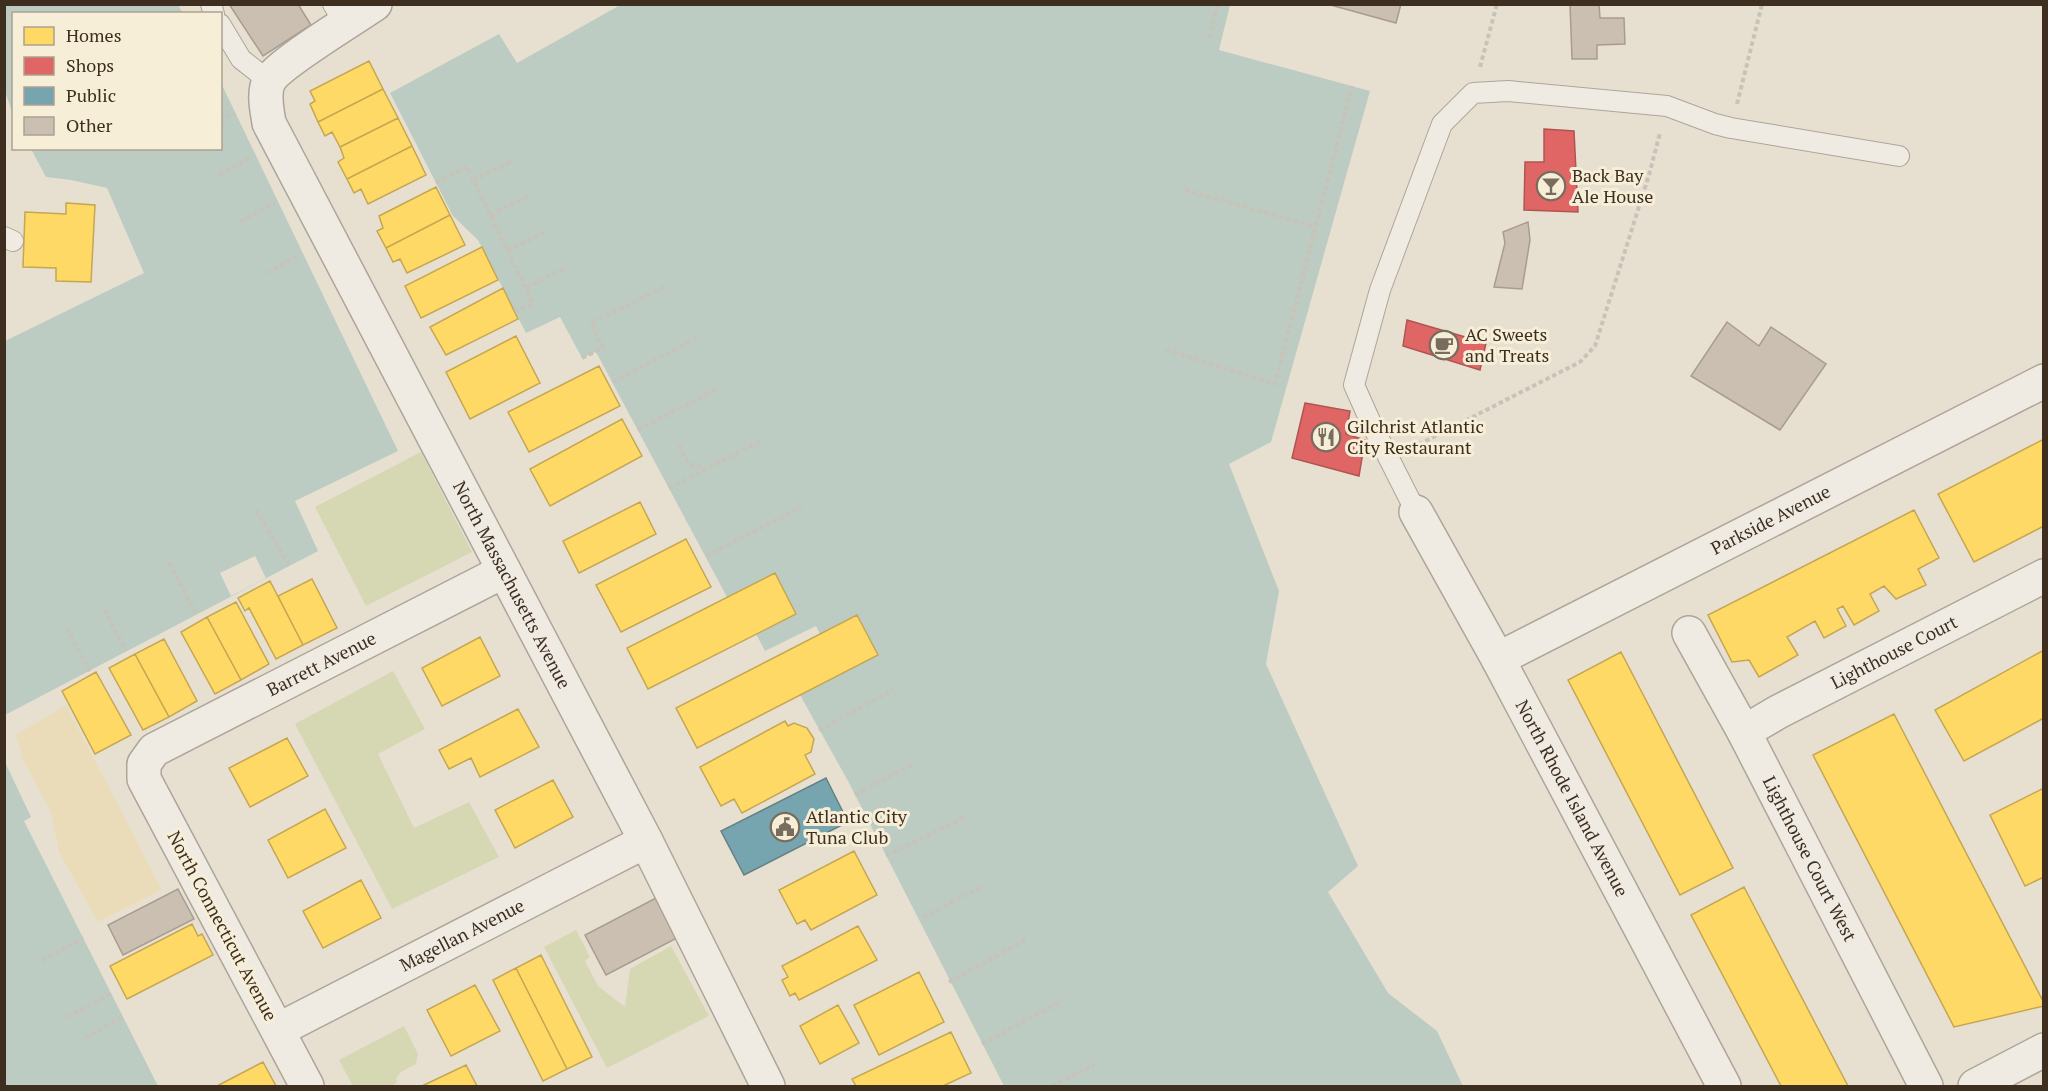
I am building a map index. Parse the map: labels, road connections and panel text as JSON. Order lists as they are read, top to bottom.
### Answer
{
  "streets": {
    "street": [
      "Parkside Avenue",
      "North Massachusetts Avenue",
      "Lighthouse Court",
      "Barrett Avenue",
      "North Rhode Island Avenue",
      "Lighthouse Court West",
      "North Connecticut Avenue",
      "Magellan Avenue"
    ]
  },
  "crossings": [
    ["Parkside Avenue", "North Rhode Island Avenue"],
    ["North Massachusetts Avenue", "Barrett Avenue"],
    ["North Massachusetts Avenue", "Magellan Avenue"],
    ["Lighthouse Court", "Lighthouse Court West"],
    ["Barrett Avenue", "North Connecticut Avenue"],
    ["North Connecticut Avenue", "Magellan Avenue"]
  ],
  "places": {
    "bar": ["Back Bay Ale House"],
    "cafe": ["AC Sweets and Treats"],
    "restaurant": ["Gilchrist Atlantic City Restaurant"],
    "public building": ["Atlantic City Tuna Club"]
  },
  "legend": [
    "Homes",
    "Shops",
    "Public",
    "Other"
  ]
}
